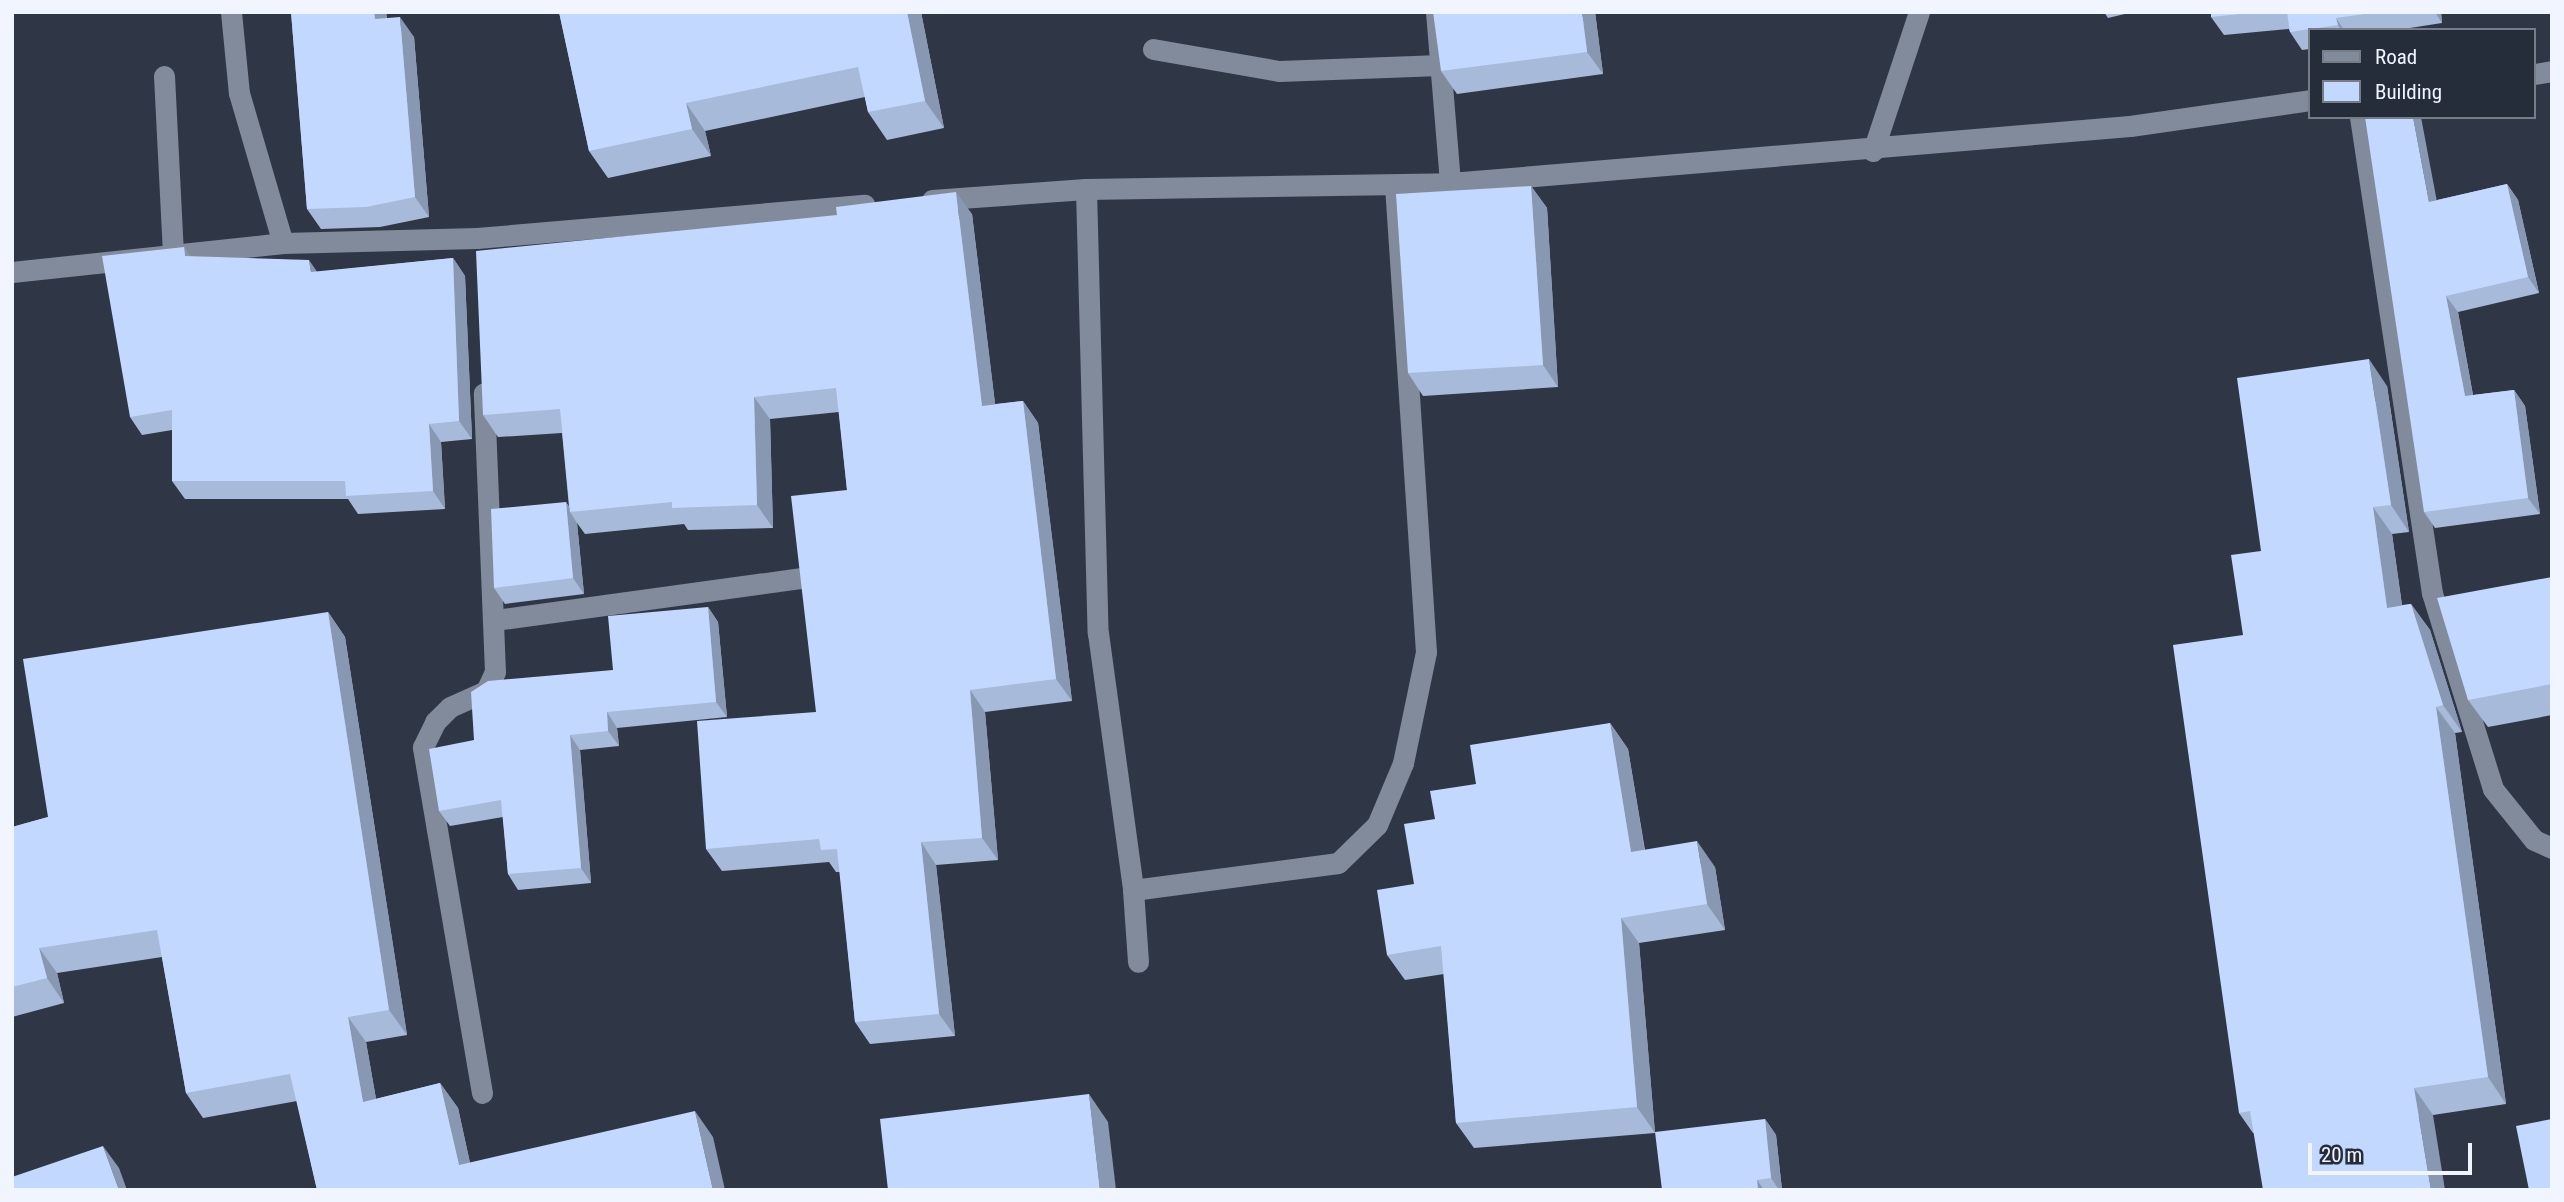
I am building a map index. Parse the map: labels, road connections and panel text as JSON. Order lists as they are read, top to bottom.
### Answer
{
  "legend": ["Road", "Building"],
  "scale_bar": "20 m"
}
